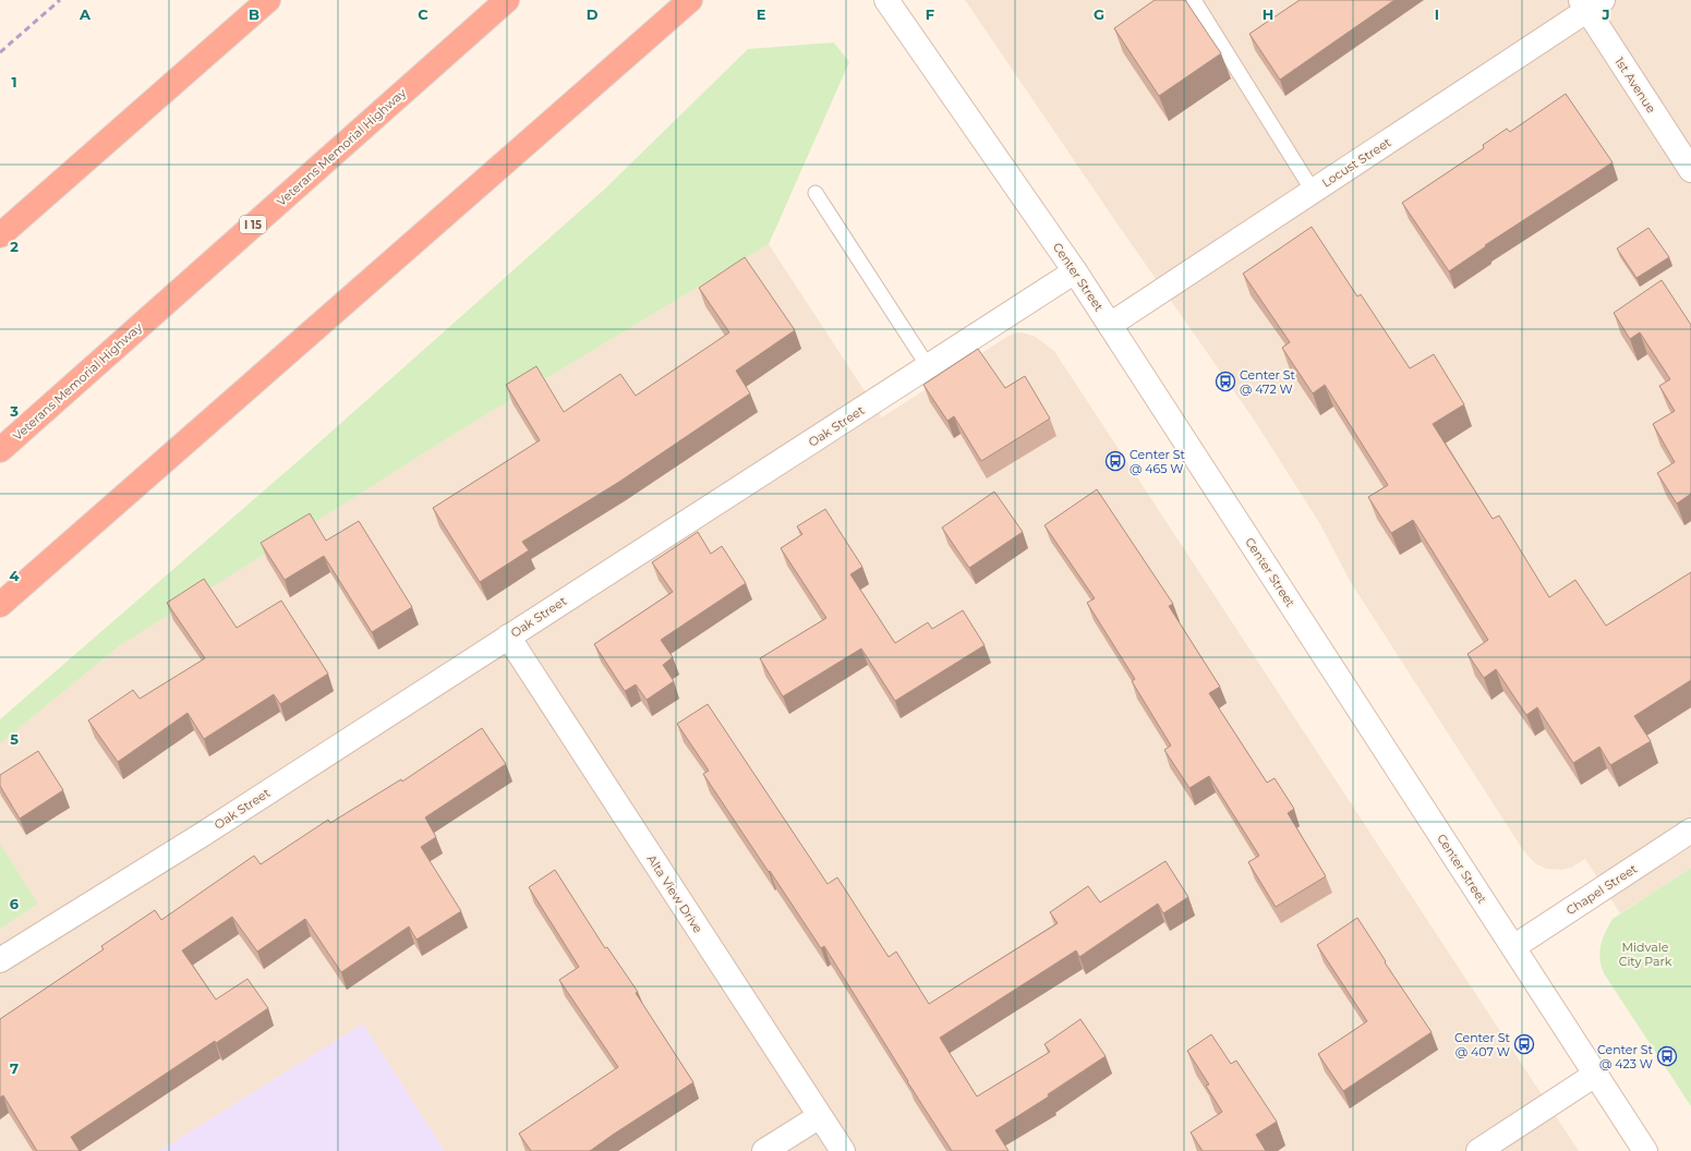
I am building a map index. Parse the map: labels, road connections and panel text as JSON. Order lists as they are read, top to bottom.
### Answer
{
  "streets": {
    "highway": ["Veterans Memorial Highway", "I 15"],
    "street": [
      "1st Avenue",
      "Locust Street",
      "Center Street",
      "Oak Street",
      "Chapel Street",
      "Alta View Drive"
    ]
  },
  "crossings": [
    ["1st Avenue", "Locust Street"],
    ["Locust Street", "Center Street"],
    ["Center Street", "Oak Street"],
    ["Center Street", "Chapel Street"],
    ["Oak Street", "Alta View Drive"]
  ],
  "parks": ["Midvale City Park"],
  "places": {
    "bus stop": [
      "Center St @ 472 W",
      "Center St @ 465 W",
      "Center St @ 407 W",
      "Center St @ 423 W"
    ]
  },
  "grid": {
    "columns": [
      "A",
      "B",
      "C",
      "D",
      "E",
      "F",
      "G",
      "H",
      "I",
      "J"
    ],
    "rows": [
      "1",
      "2",
      "3",
      "4",
      "5",
      "6",
      "7"
    ]
  }
}
